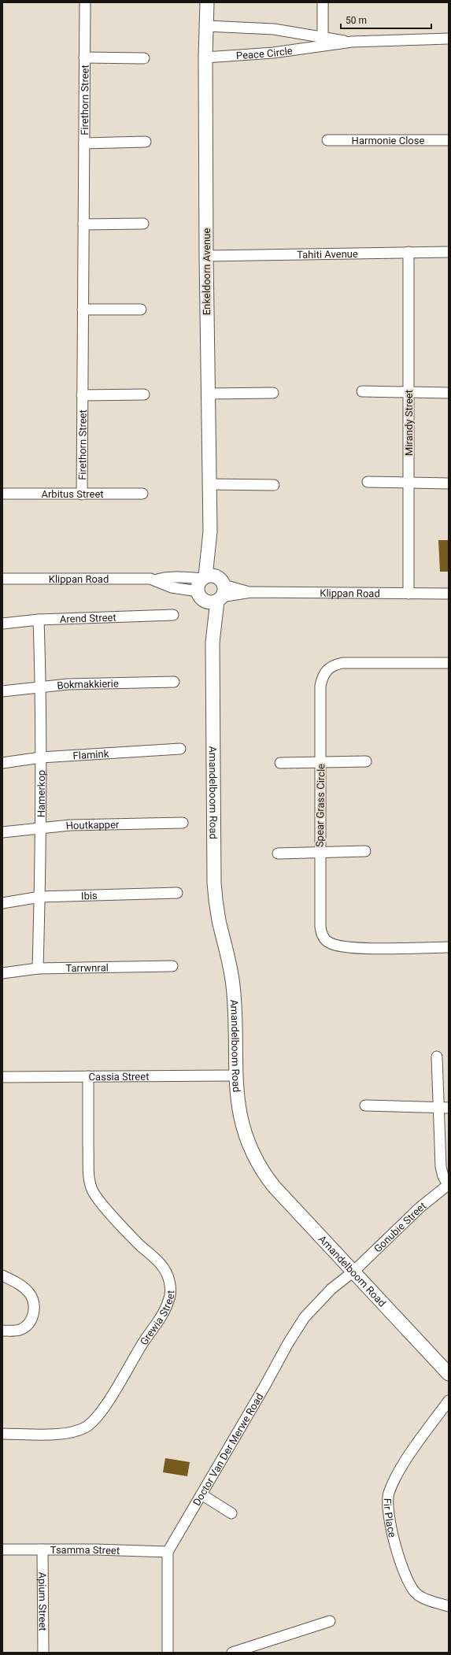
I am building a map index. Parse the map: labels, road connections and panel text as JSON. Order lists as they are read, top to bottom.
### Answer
{
  "streets": {
    "street": [
      "Peace Circle",
      "Firethorn Street",
      "Harmonie Close",
      "Tahiti Avenue",
      "Enkeldoorn Avenue",
      "Mirandy Street",
      "Arbitus Street",
      "Klippan Road",
      "Arend Street",
      "Bokmakkierie",
      "Flamink",
      "Amandelboom Road",
      "Hamerkop",
      "Spear Grass Circle",
      "Houtkapper",
      "Ibis",
      "Tarrwnral",
      "Cassia Street",
      "Gonubie Street",
      "Grewia Street",
      "Doctor Van Der Merwe Road",
      "Fir Place",
      "Tsamma Street",
      "Apium Street"
    ]
  },
  "crossings": [
    ["Peace Circle", "Enkeldoorn Avenue"],
    ["Firethorn Street", "Arbitus Street"],
    ["Tahiti Avenue", "Enkeldoorn Avenue"],
    ["Tahiti Avenue", "Mirandy Street"],
    ["Enkeldoorn Avenue", "Klippan Road"],
    ["Enkeldoorn Avenue", "Amandelboom Road"],
    ["Mirandy Street", "Klippan Road"],
    ["Klippan Road", "Amandelboom Road"],
    ["Arend Street", "Hamerkop"],
    ["Bokmakkierie", "Hamerkop"],
    ["Flamink", "Hamerkop"],
    ["Amandelboom Road", "Cassia Street"],
    ["Amandelboom Road", "Gonubie Street"],
    ["Amandelboom Road", "Doctor Van Der Merwe Road"],
    ["Hamerkop", "Houtkapper"],
    ["Hamerkop", "Ibis"],
    ["Hamerkop", "Tarrwnral"],
    ["Cassia Street", "Grewia Street"],
    ["Gonubie Street", "Doctor Van Der Merwe Road"],
    ["Doctor Van Der Merwe Road", "Tsamma Street"],
    ["Tsamma Street", "Apium Street"]
  ],
  "scale_bar": "50 m"
}
